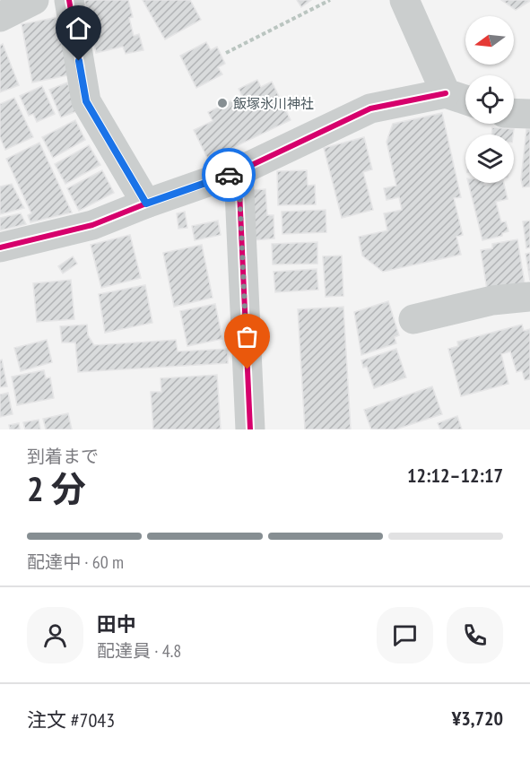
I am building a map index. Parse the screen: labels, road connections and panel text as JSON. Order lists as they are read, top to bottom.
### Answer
{
  "places": ["飯塚氷川神社"],
  "north": "left",
  "page": {
    "heading": ["2 分", "到着まで", "12:12–12:17"],
    "panel": [
      "田中",
      "配達員 · 4.8",
      "注文 #7043",
      "¥3,720"
    ],
    "bar": "配達中 · 60 m"
  }
}
